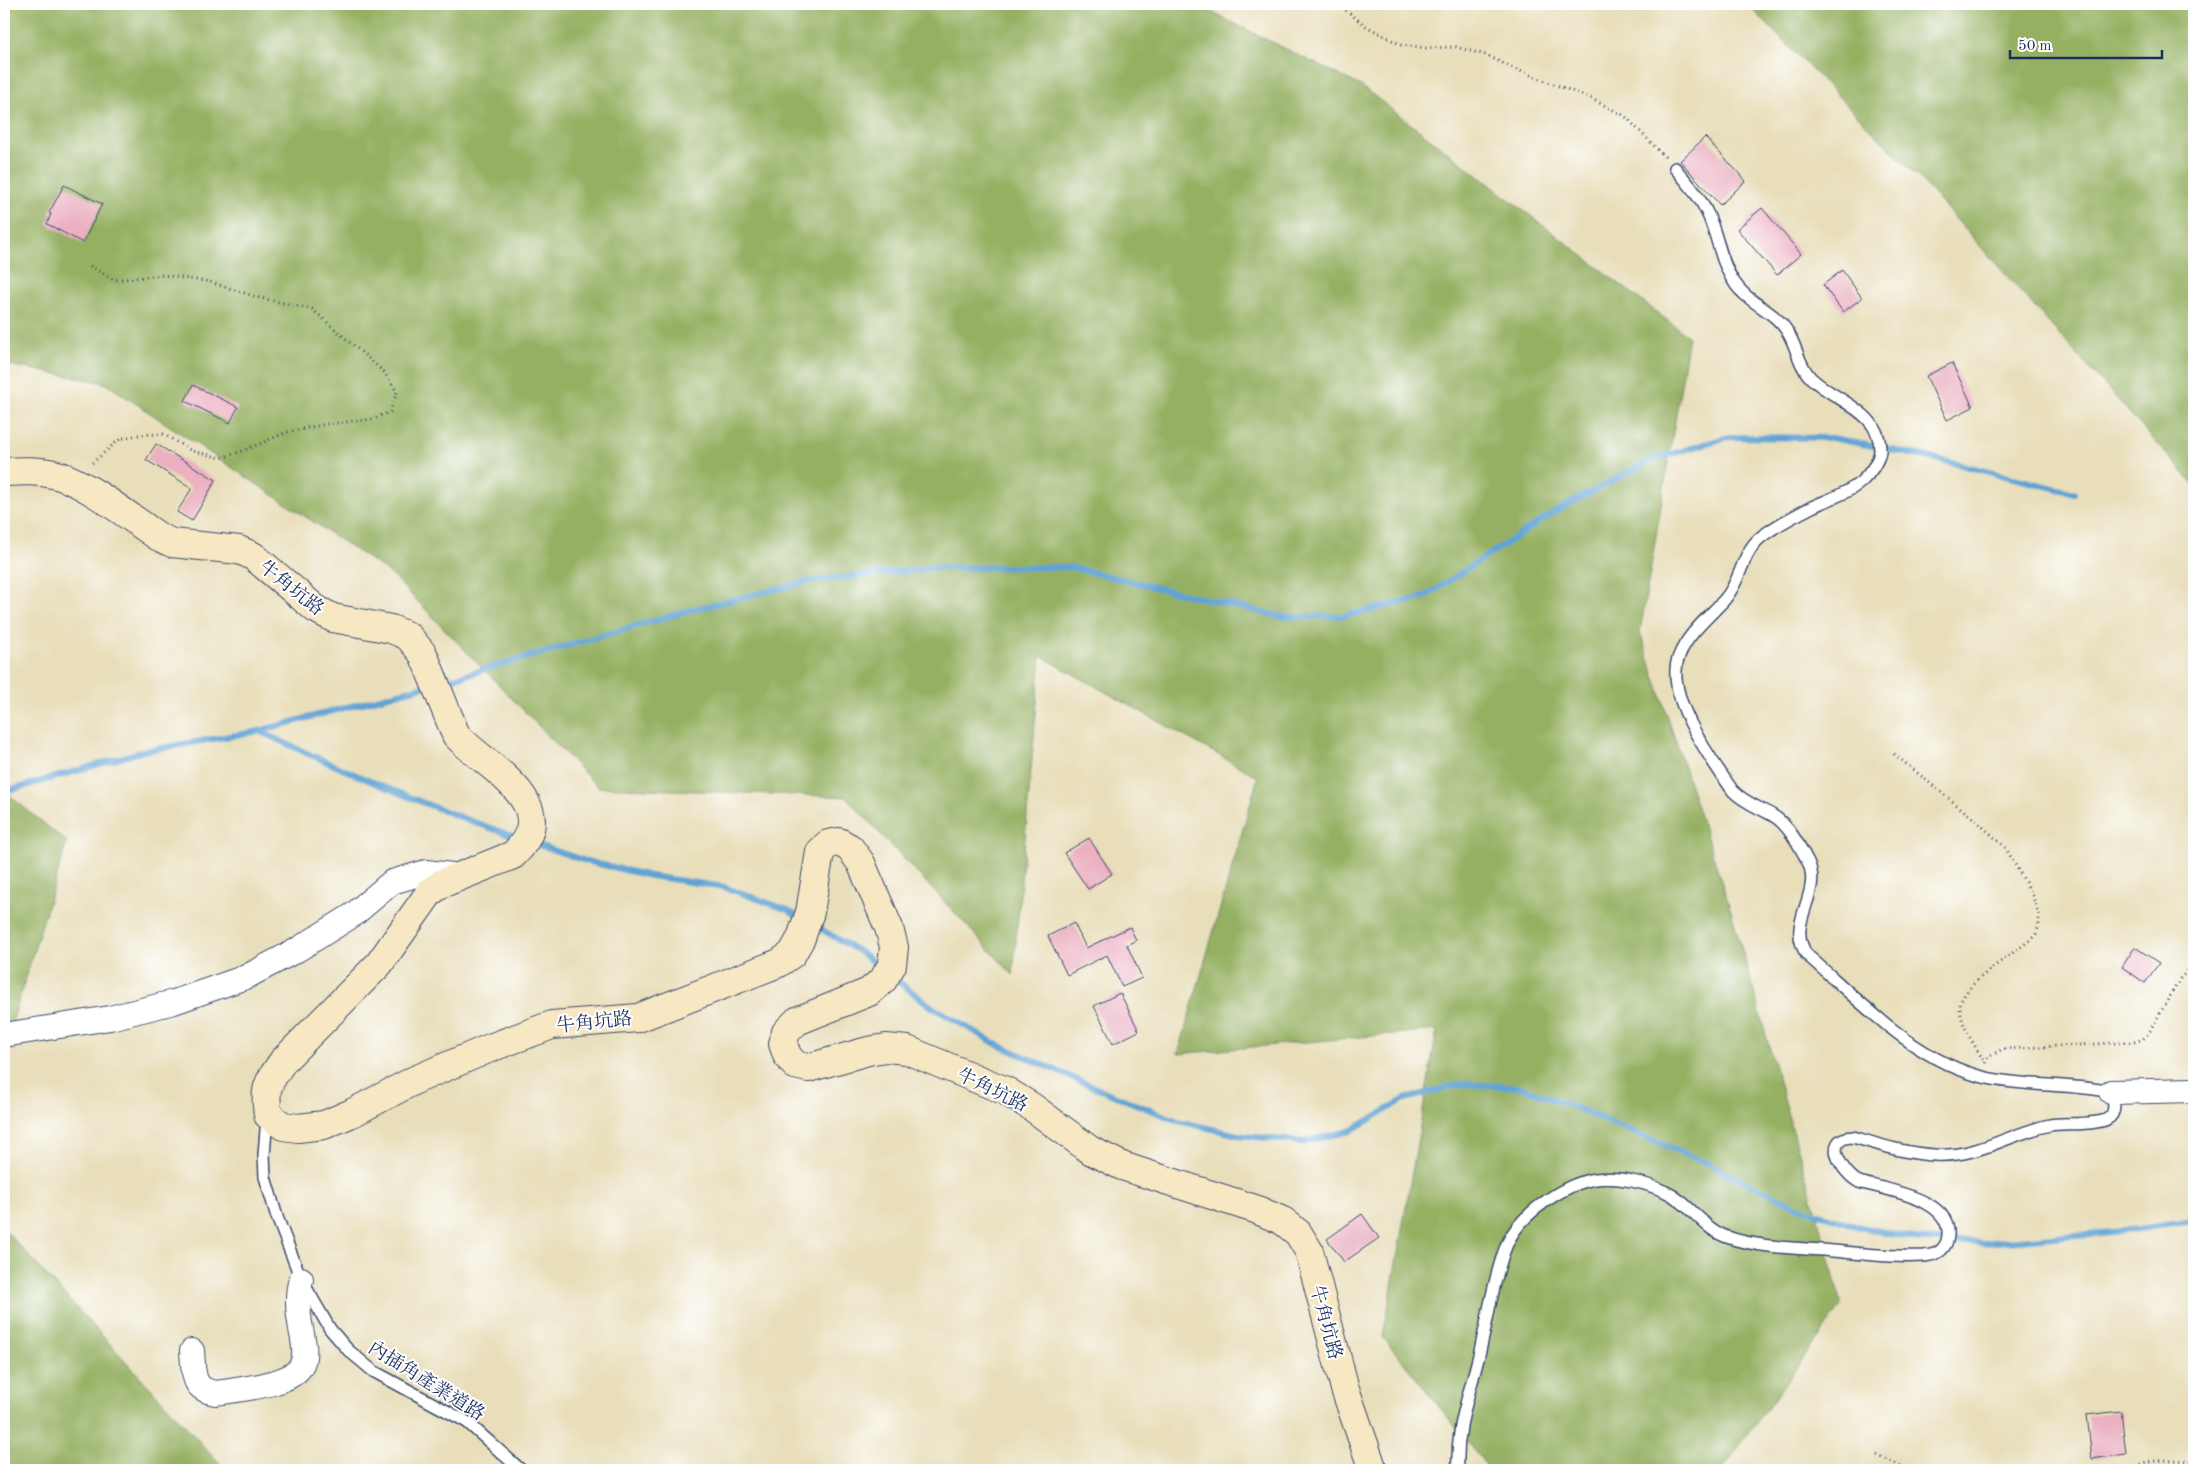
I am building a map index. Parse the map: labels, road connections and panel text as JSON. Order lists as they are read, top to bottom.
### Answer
{
  "streets": {
    "street": ["牛角坑路"],
    "lane": ["內插角產業道路"]
  },
  "crossings": [
    ["牛角坑路", "內插角產業道路"]
  ],
  "scale_bar": "50 m"
}
